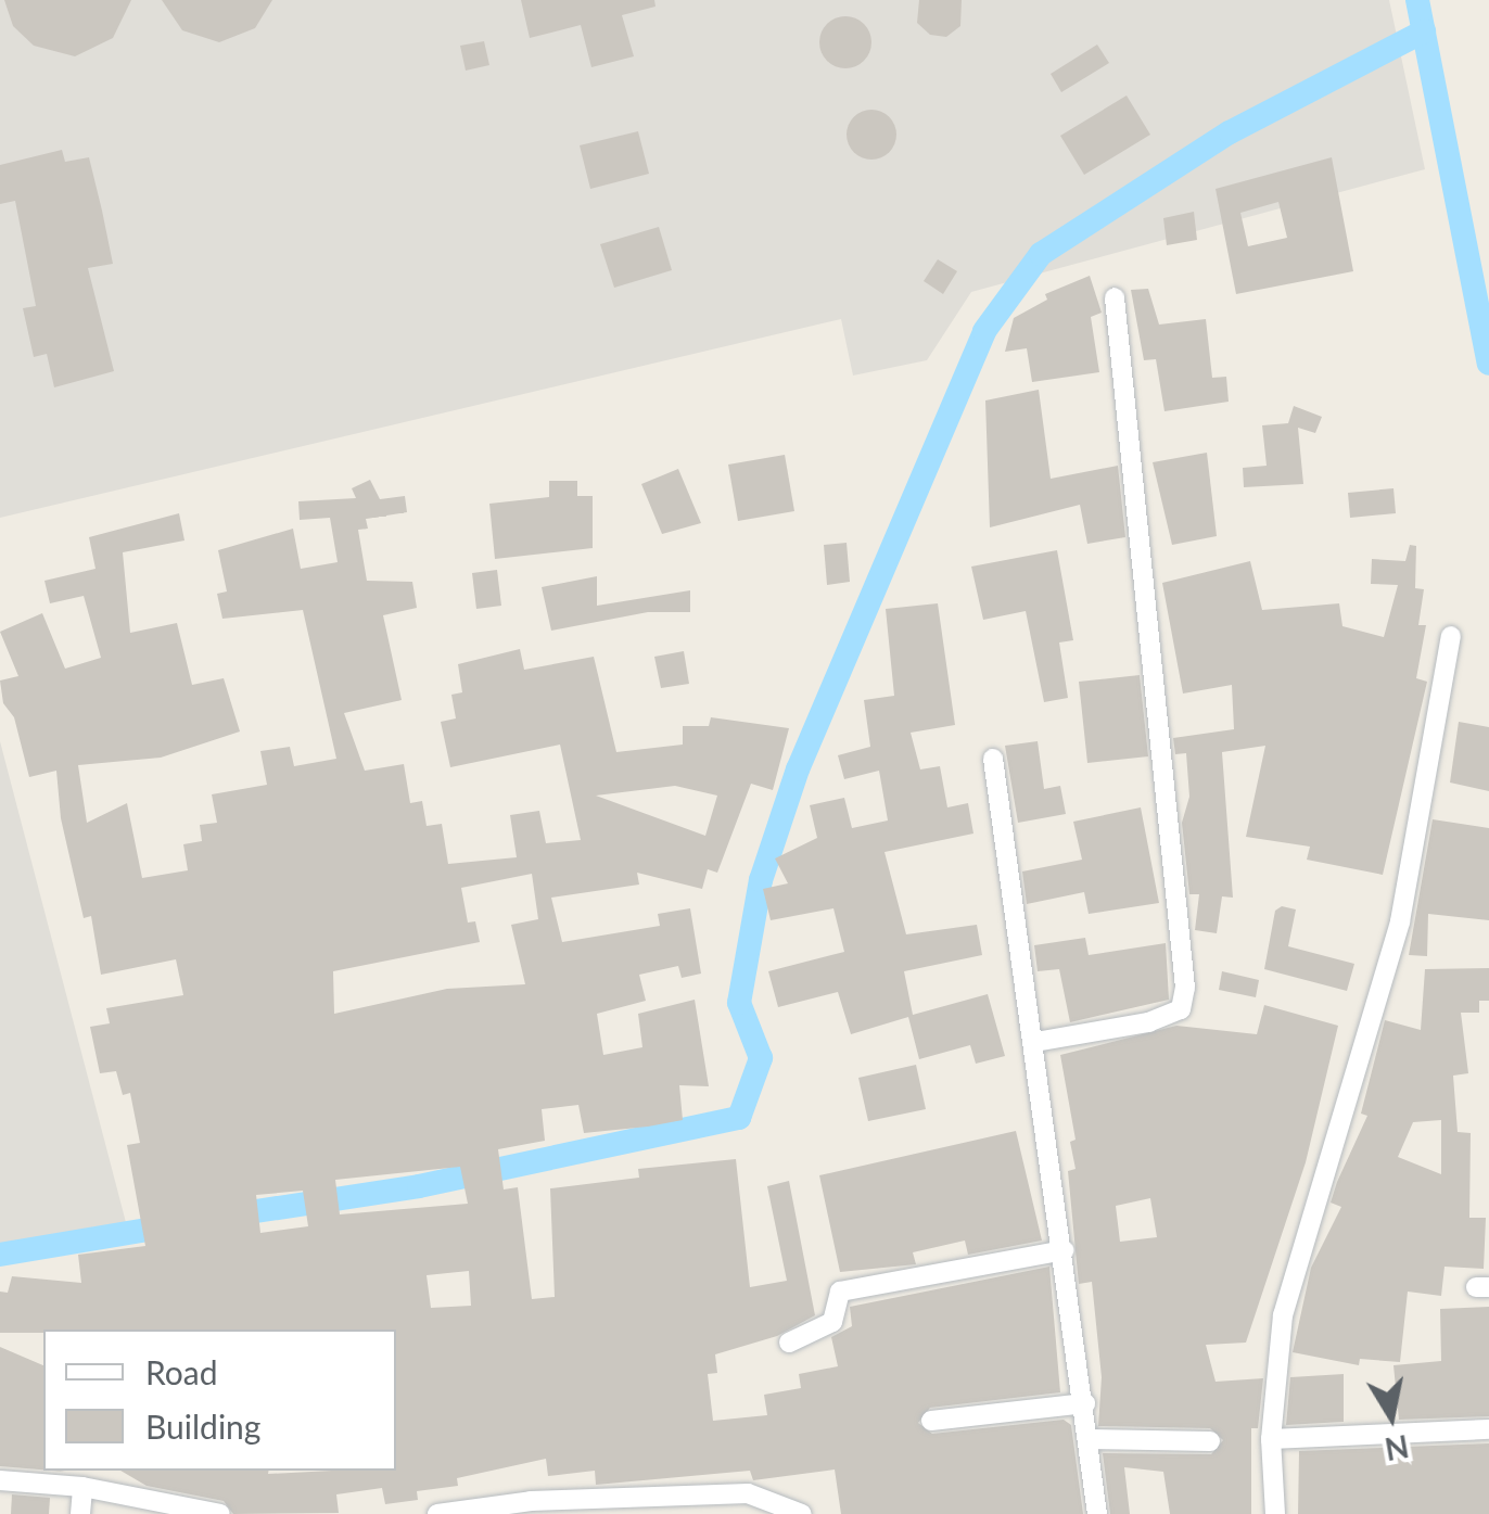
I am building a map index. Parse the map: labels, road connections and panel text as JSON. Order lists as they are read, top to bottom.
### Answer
{
  "legend": ["Road", "Building"],
  "north": "bottom"
}
